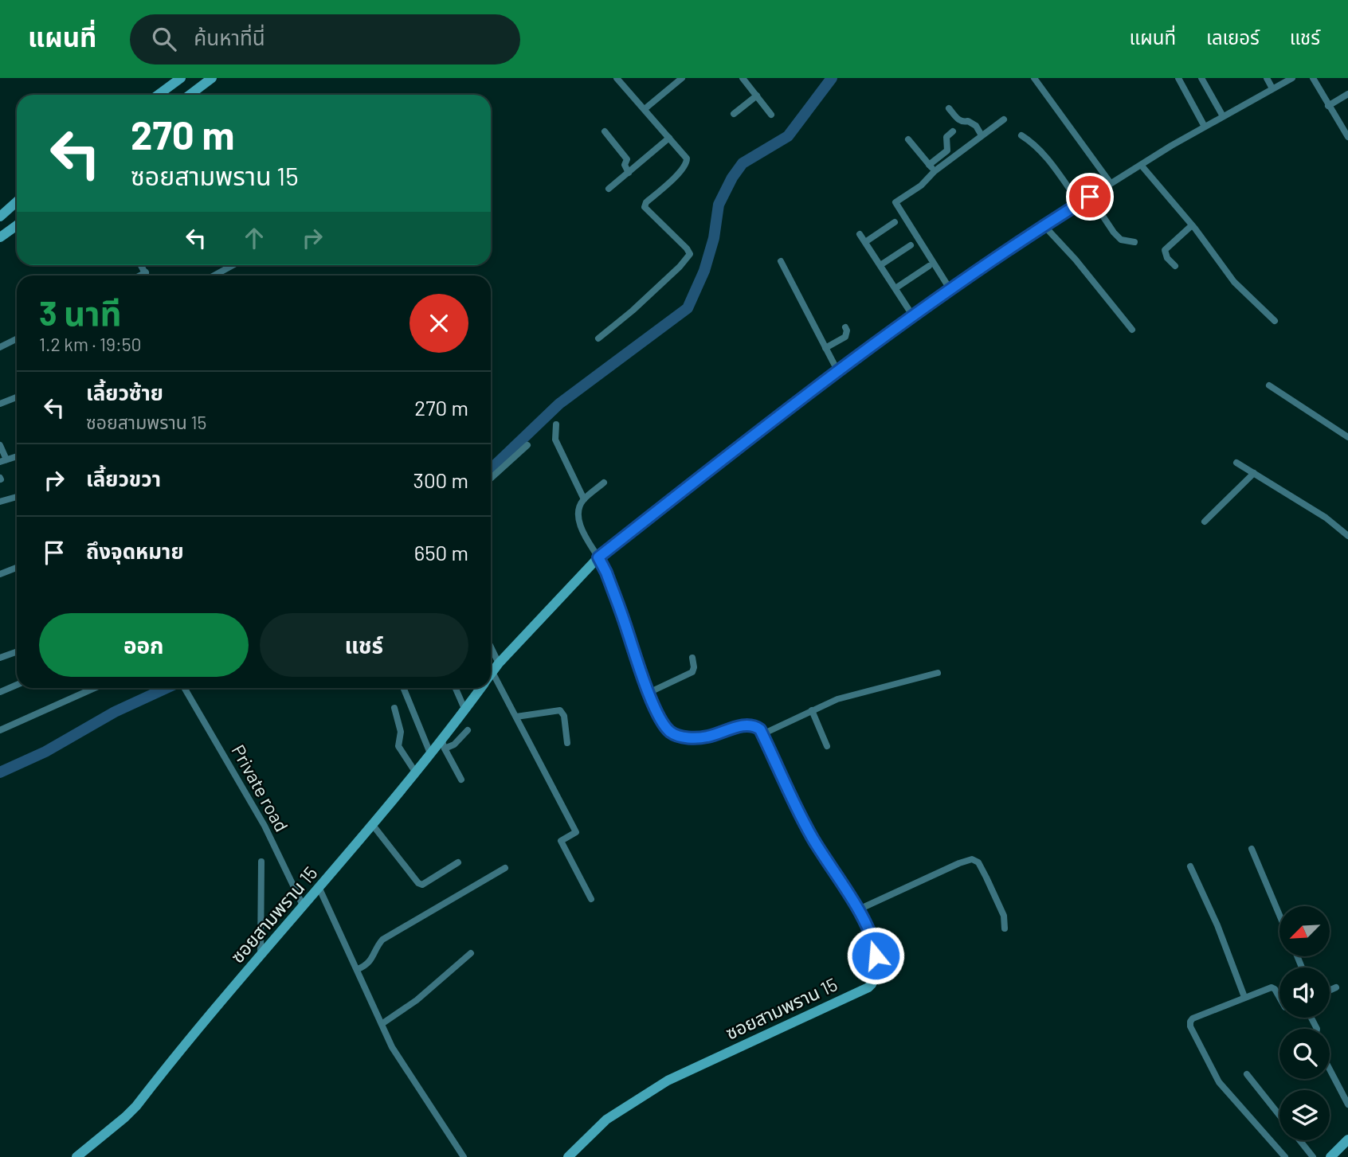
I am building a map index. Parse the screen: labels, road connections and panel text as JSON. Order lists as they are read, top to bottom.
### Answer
{
  "streets": {
    "street": ["Private road", "ซอยสามพราน 15"]
  },
  "crossings": [
    ["Private road", "ซอยสามพราน 15"]
  ],
  "north": "bottom left",
  "page": {
    "header": "แผนที่",
    "search": "ค้นหาที่นี่",
    "nav": ["แผนที่", "เลเยอร์", "แชร์"],
    "turn": ["270 m", "ซอยสามพราน 15"],
    "heading": ["3 นาที", "1.2 km · 19:50"],
    "list": [
      {
        "name": "เลี้ยวซ้าย",
        "note": "ซอยสามพราน 15",
        "value": "270 m"
      },
      {
        "name": "เลี้ยวขวา",
        "value": "300 m"
      },
      {
        "name": "ถึงจุดหมาย",
        "value": "650 m"
      }
    ],
    "buttons": ["ออก", "แชร์"]
  }
}
